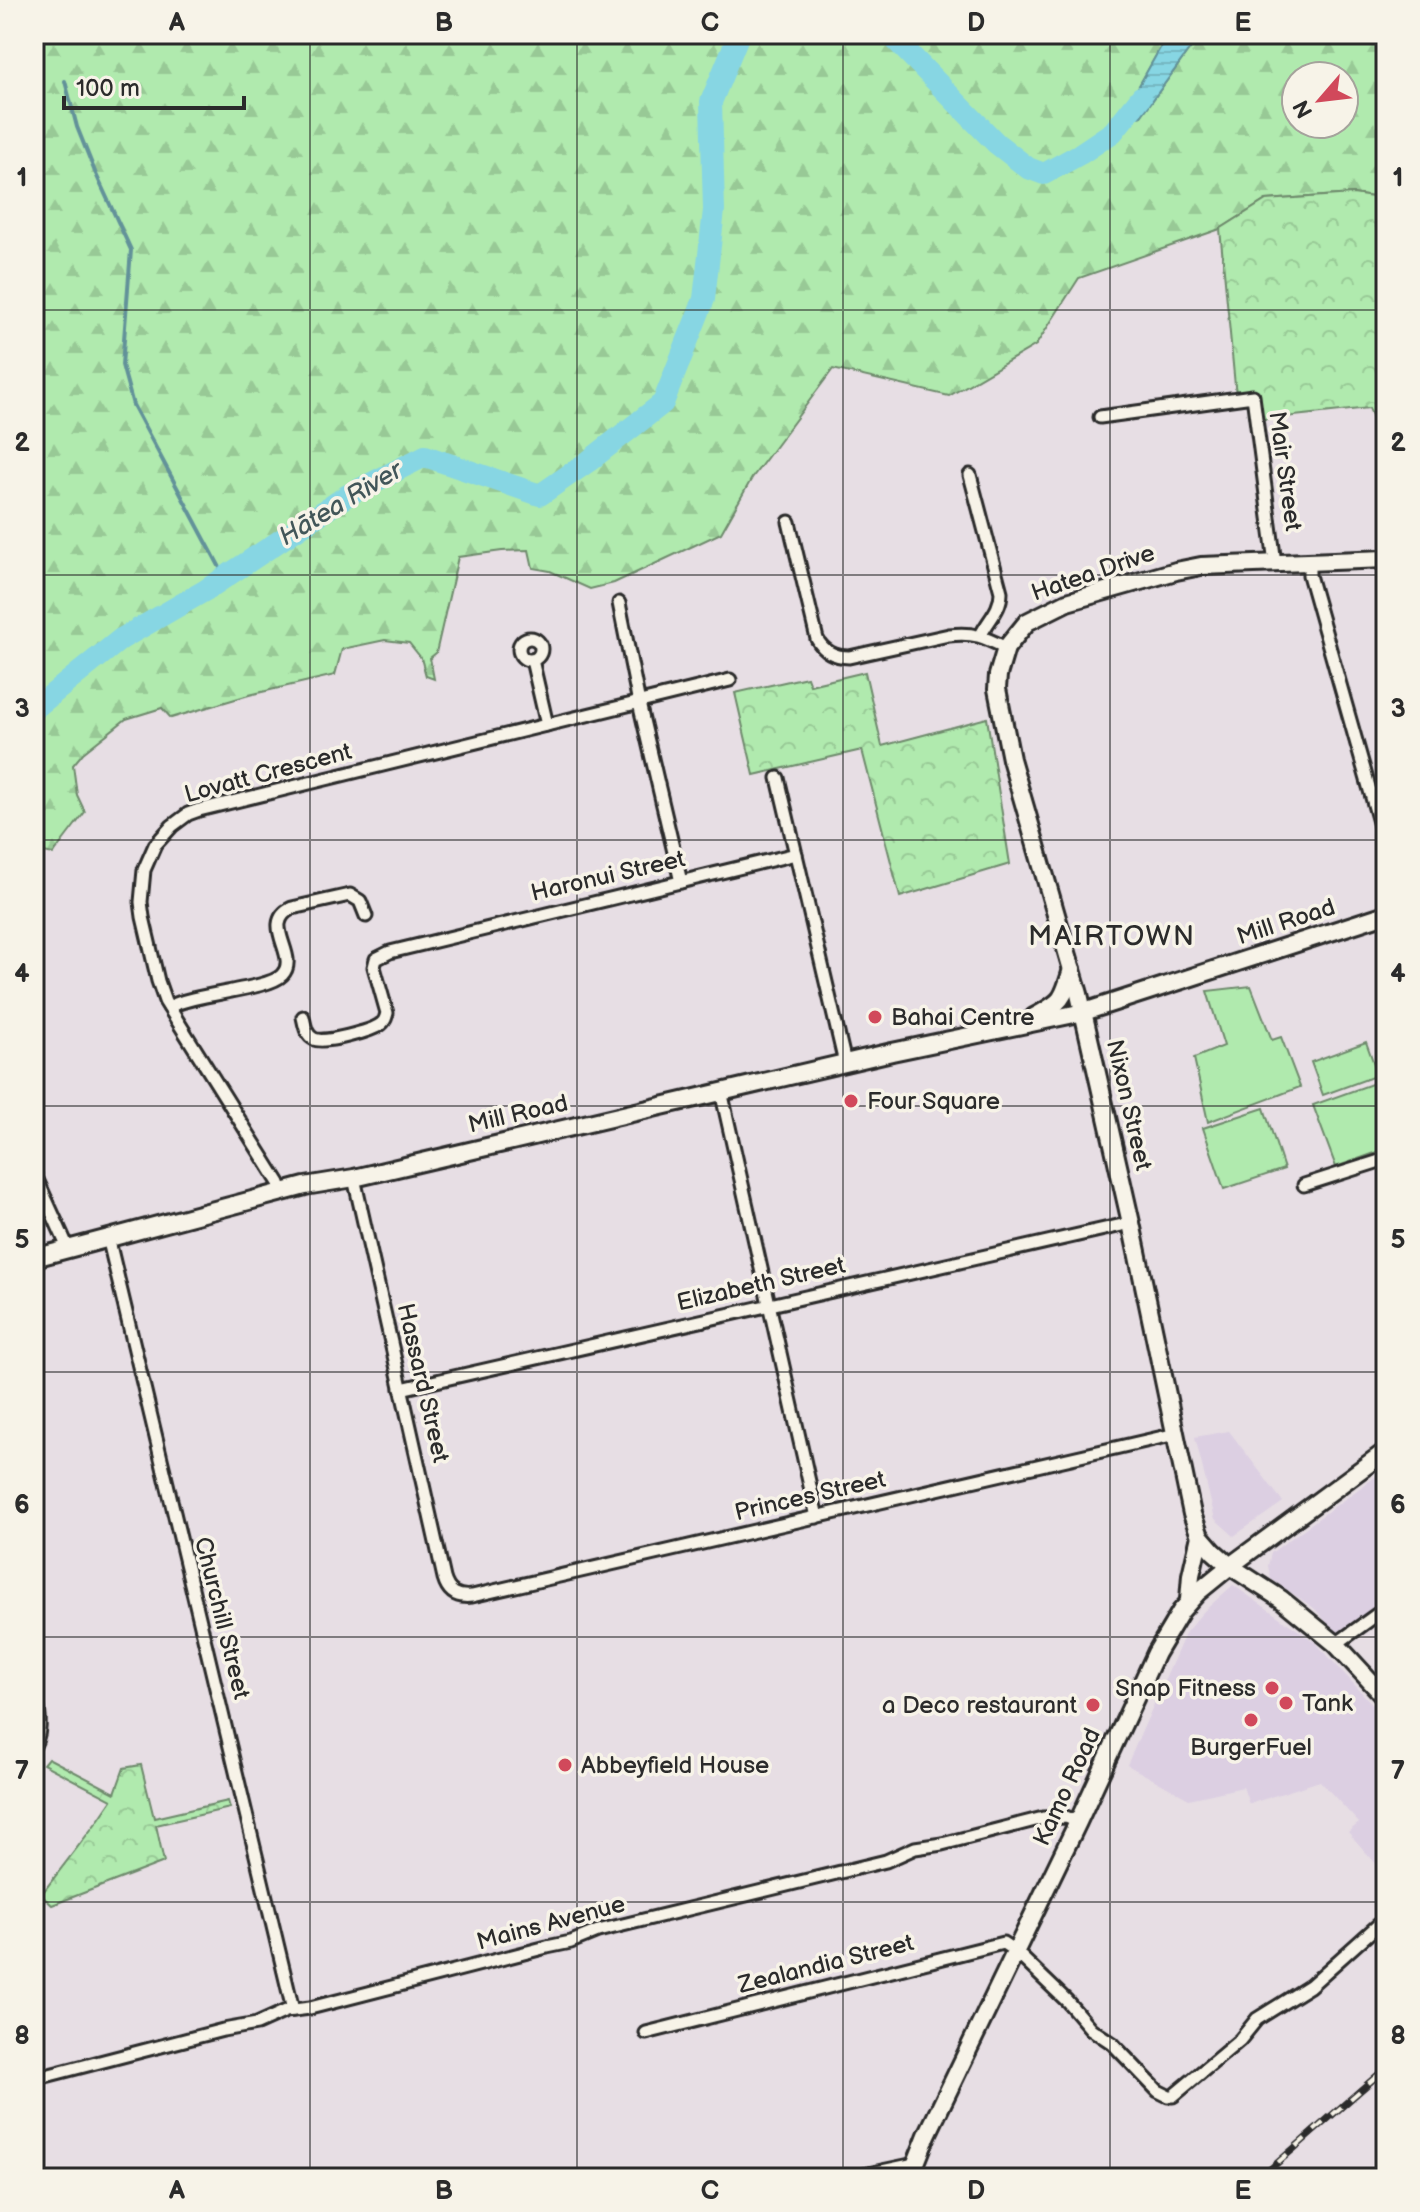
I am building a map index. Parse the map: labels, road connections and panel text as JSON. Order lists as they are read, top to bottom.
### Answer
{
  "streets": {
    "main road": [
      "Hatea Drive",
      "Mill Road",
      "Nixon Street",
      "Kamo Road"
    ],
    "street": [
      "Mair Street",
      "Lovatt Crescent",
      "Haronui Street",
      "Elizabeth Street",
      "Hassard Street",
      "Princes Street",
      "Churchill Street",
      "Mains Avenue",
      "Zealandia Street"
    ]
  },
  "crossings": [
    ["Mair Street", "Hatea Drive"],
    ["Hatea Drive", "Nixon Street"],
    ["Lovatt Crescent", "Mill Road"],
    ["Mill Road", "Nixon Street"],
    ["Mill Road", "Hassard Street"],
    ["Mill Road", "Churchill Street"],
    ["Nixon Street", "Elizabeth Street"],
    ["Nixon Street", "Princes Street"],
    ["Nixon Street", "Kamo Road"],
    ["Elizabeth Street", "Hassard Street"],
    ["Hassard Street", "Princes Street"],
    ["Churchill Street", "Mains Avenue"],
    ["Kamo Road", "Mains Avenue"],
    ["Kamo Road", "Zealandia Street"]
  ],
  "districts": ["MAIRTOWN"],
  "water": ["Hātea River"],
  "places": [
    "Bahai Centre",
    "Four Square",
    "Snap Fitness",
    "Tank",
    "a Deco restaurant",
    "BurgerFuel",
    "Abbeyfield House"
  ],
  "scale_bar": "100 m",
  "north": "bottom left",
  "grid": {
    "columns": [
      "A",
      "B",
      "C",
      "D",
      "E"
    ],
    "rows": [
      "1",
      "2",
      "3",
      "4",
      "5",
      "6",
      "7",
      "8"
    ]
  }
}
